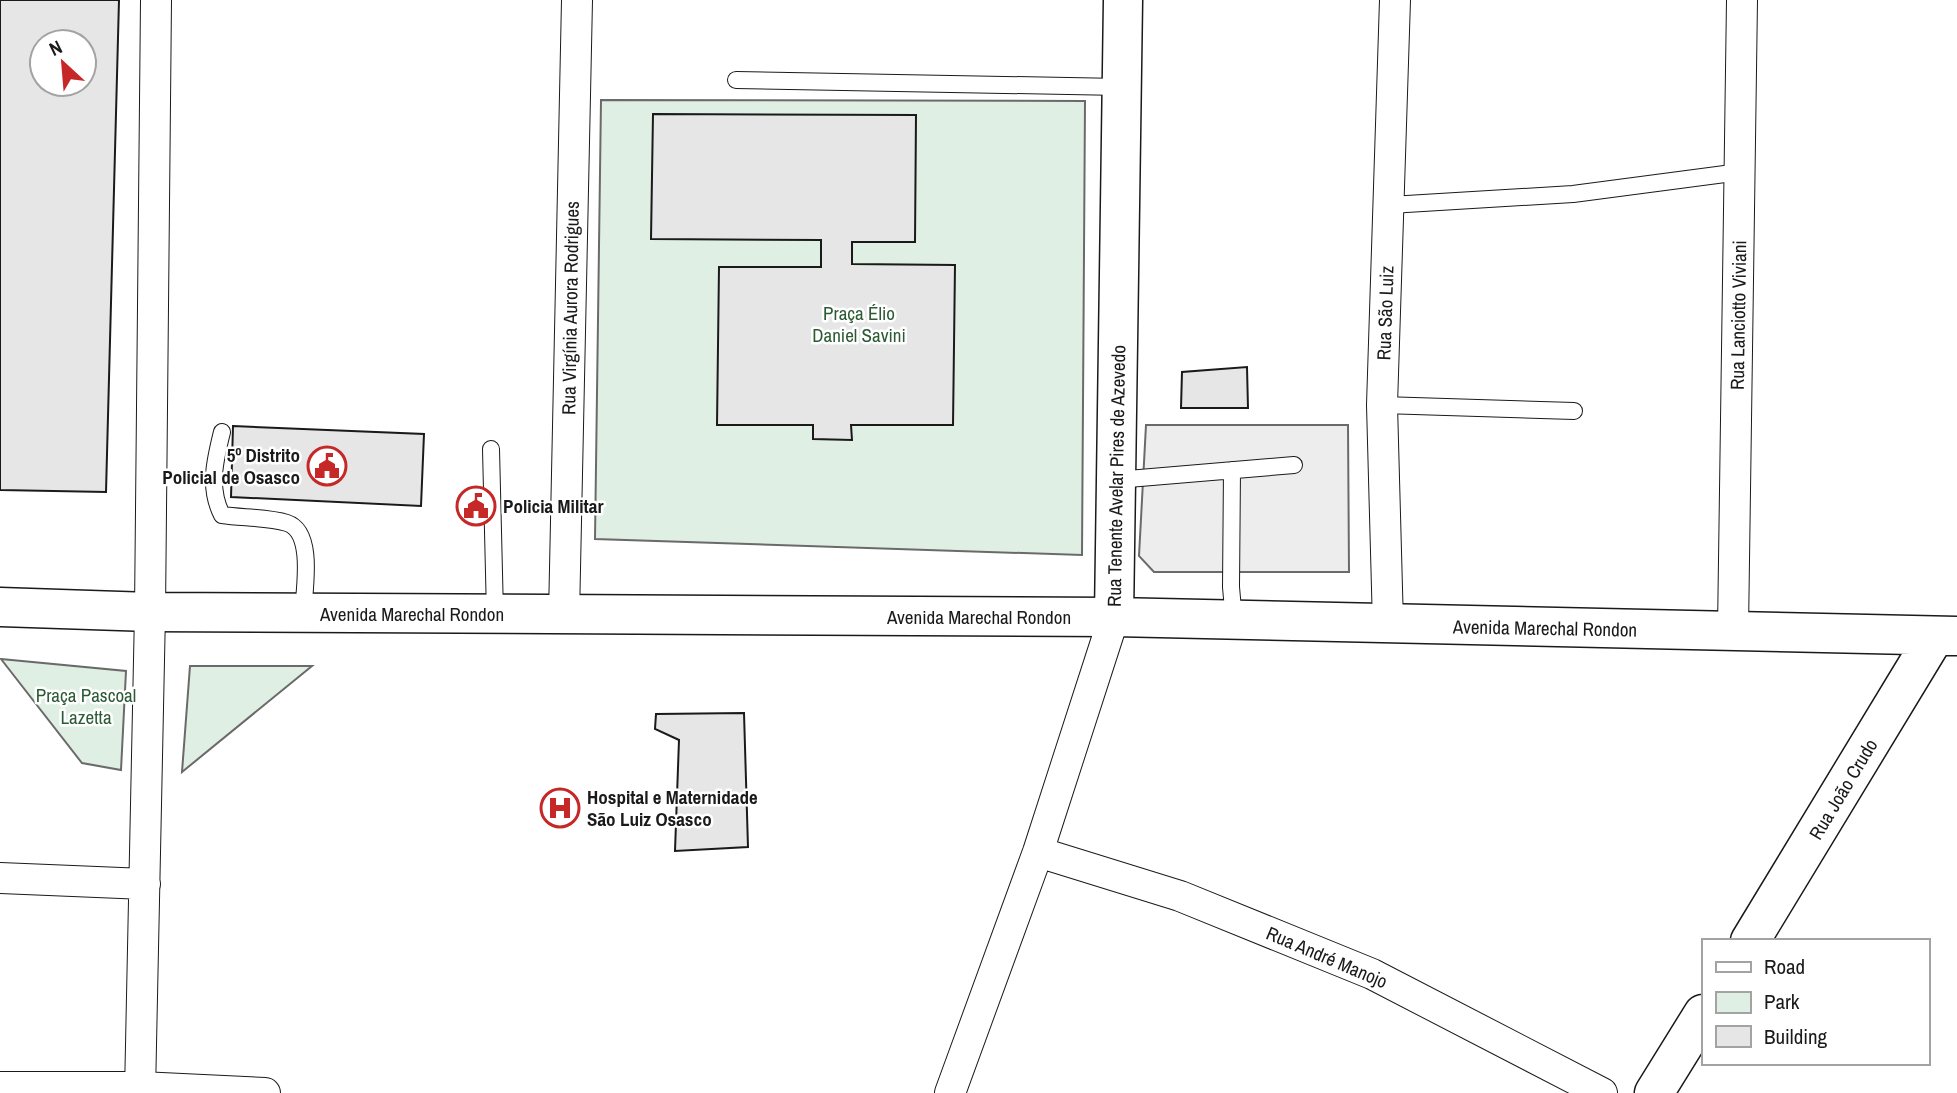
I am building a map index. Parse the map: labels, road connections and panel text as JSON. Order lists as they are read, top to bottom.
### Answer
{
  "streets": {
    "main road": ["Rua Tenente Avelar Pires de Azevedo", "Avenida Marechal Rondon", "Rua João Crudo"],
    "street": [
      "Rua Virgínia Aurora Rodrigues",
      "Rua São Luiz",
      "Rua Lanciotto Viviani",
      "Rua André Manojo"
    ]
  },
  "crossings": [
    ["Rua Virgínia Aurora Rodrigues", "Avenida Marechal Rondon"],
    ["Rua São Luiz", "Avenida Marechal Rondon"],
    ["Rua Lanciotto Viviani", "Avenida Marechal Rondon"],
    ["Rua Tenente Avelar Pires de Azevedo", "Avenida Marechal Rondon"],
    ["Rua Tenente Avelar Pires de Azevedo", "Rua André Manojo"],
    ["Avenida Marechal Rondon", "Rua João Crudo"]
  ],
  "parks": ["Praça Élio Daniel Savini", "Praça Pascoal Lazetta"],
  "places": {
    "public building": ["5º Distrito Policial de Osasco", "Policia Militar"],
    "hospital": ["Hospital e Maternidade São Luiz Osasco"]
  },
  "legend": ["Road", "Park", "Building"],
  "north": "top left"
}
